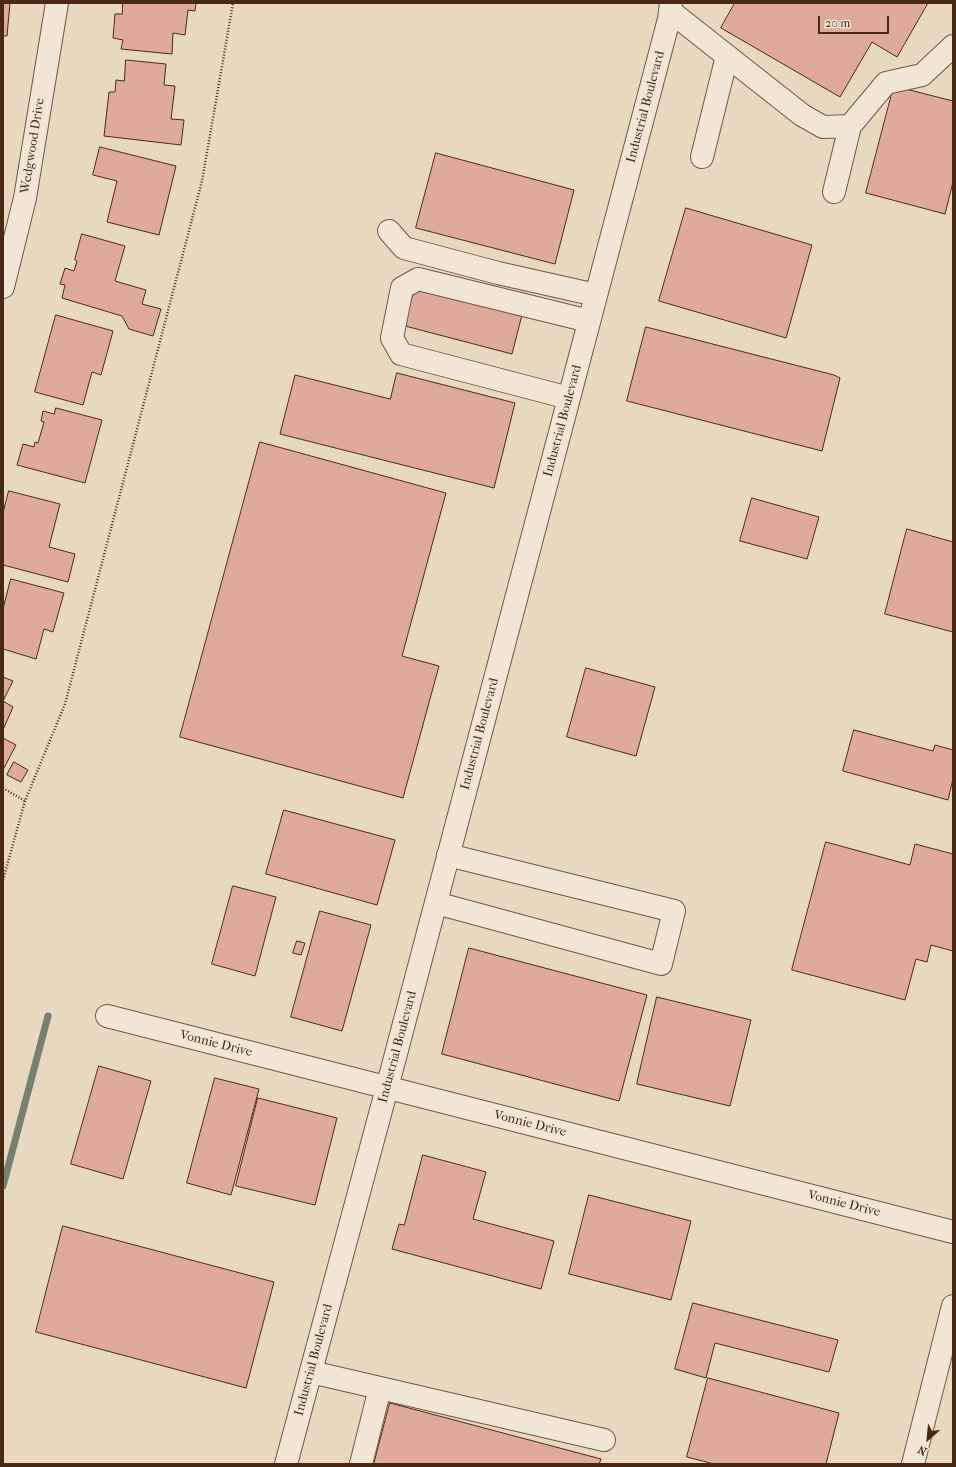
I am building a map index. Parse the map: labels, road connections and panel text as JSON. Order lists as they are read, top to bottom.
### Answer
{
  "streets": {
    "street": ["Industrial Boulevard", "Wedgwood Drive", "Vonnie Drive"]
  },
  "crossings": [
    ["Industrial Boulevard", "Vonnie Drive"]
  ],
  "scale_bar": "20 m",
  "north": "bottom left"
}
